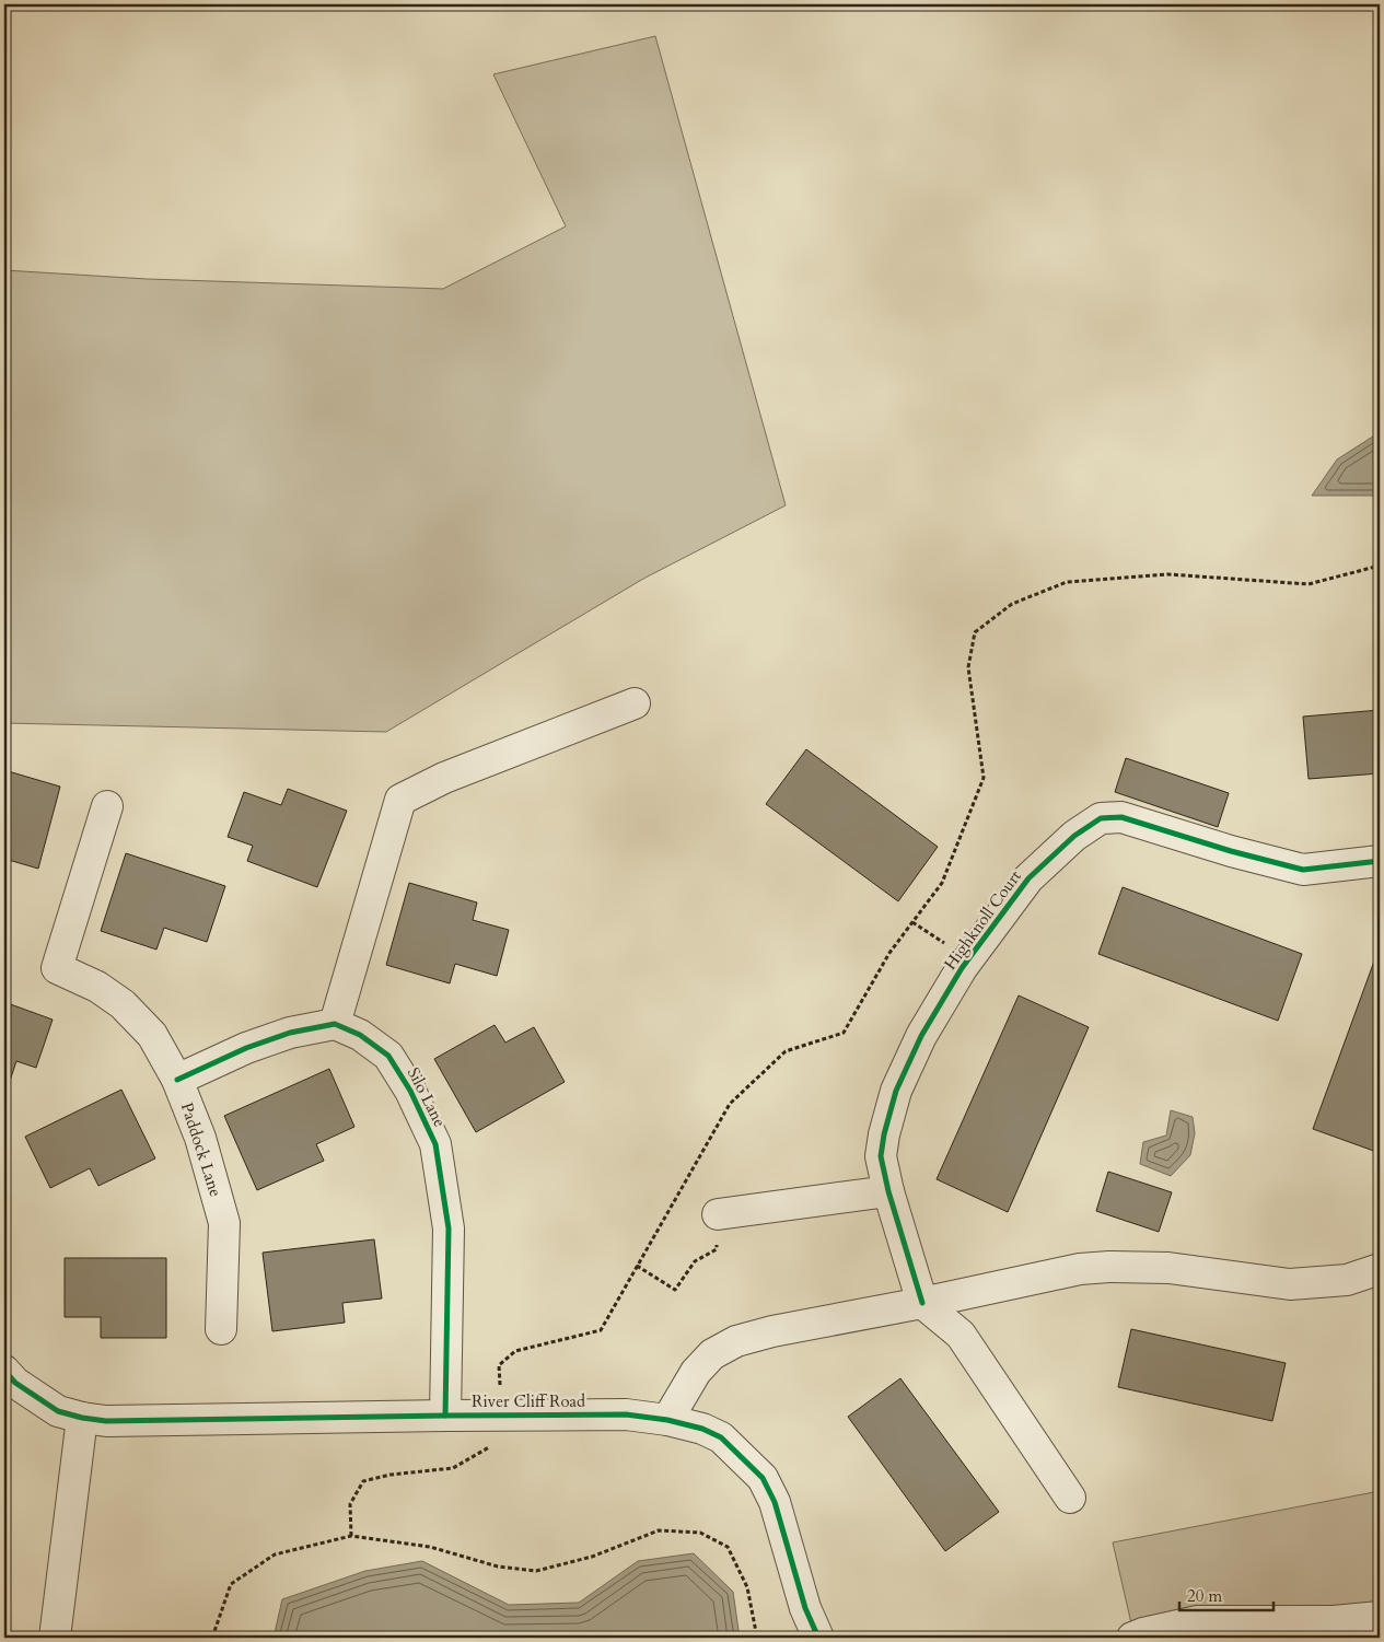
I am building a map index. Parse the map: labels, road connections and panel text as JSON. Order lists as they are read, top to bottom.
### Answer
{
  "streets": {
    "street": [
      "Highknoll Court",
      "Silo Lane",
      "Paddock Lane",
      "River Cliff Road"
    ]
  },
  "crossings": [
    ["Silo Lane", "River Cliff Road"]
  ],
  "scale_bar": "20 m"
}
